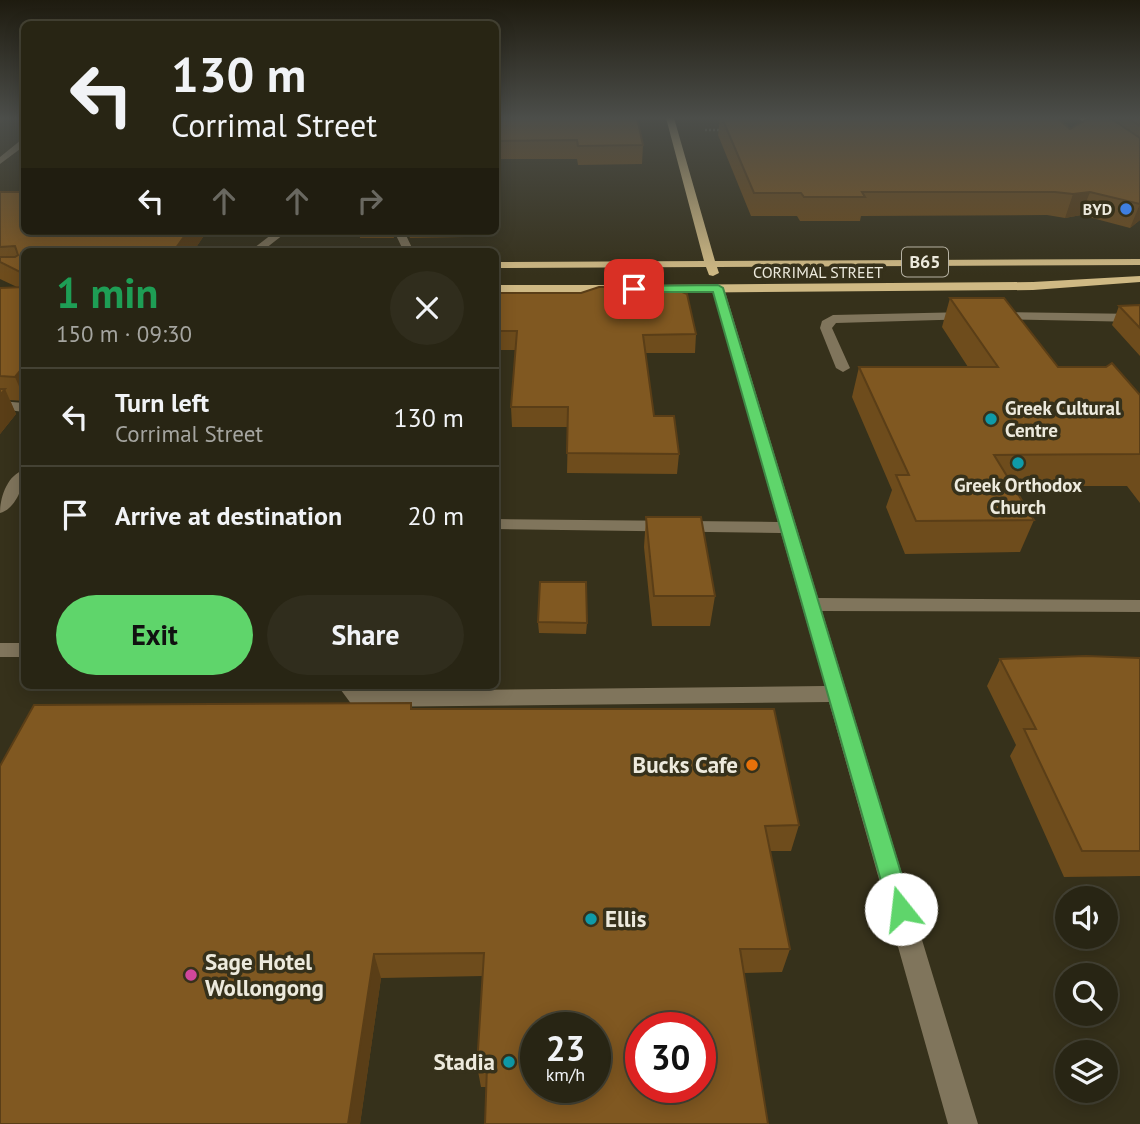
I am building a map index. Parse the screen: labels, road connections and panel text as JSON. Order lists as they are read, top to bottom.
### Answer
{
  "streets": {
    "main road": ["B65", "CORRIMAL STREET"]
  },
  "places": [
    "BYD",
    "Greek Cultural Centre",
    "Greek Orthodox Church",
    "Bucks Cafe",
    "Ellis",
    "Sage Hotel Wollongong",
    "Stadia"
  ],
  "page": {
    "turn": ["130 m", "Corrimal Street"],
    "heading": ["1 min", "150 m · 09:30"],
    "list": [
      {
        "name": "Turn left",
        "note": "Corrimal Street",
        "value": "130 m"
      },
      {
        "name": "Arrive at destination",
        "value": "20 m"
      }
    ],
    "buttons": ["Exit", "Share"],
    "speed": "23 km/h",
    "limit": "30"
  }
}
